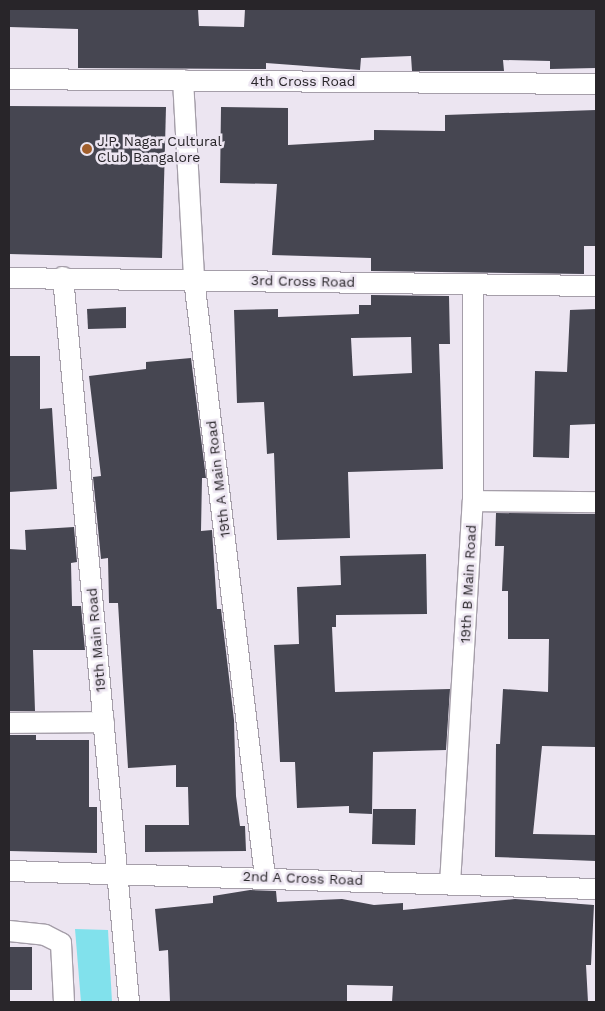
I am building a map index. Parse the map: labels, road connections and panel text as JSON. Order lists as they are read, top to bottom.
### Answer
{
  "streets": {
    "street": [
      "4th Cross Road",
      "3rd Cross Road",
      "19th A Main Road",
      "19th B Main Road",
      "19th Main Road",
      "2nd A Cross Road"
    ]
  },
  "crossings": [
    ["4th Cross Road", "19th A Main Road"],
    ["3rd Cross Road", "19th A Main Road"],
    ["3rd Cross Road", "19th B Main Road"],
    ["3rd Cross Road", "19th Main Road"],
    ["19th A Main Road", "2nd A Cross Road"],
    ["19th B Main Road", "2nd A Cross Road"],
    ["19th Main Road", "2nd A Cross Road"]
  ],
  "places": ["J.P. Nagar Cultural Club Bangalore"]
}
